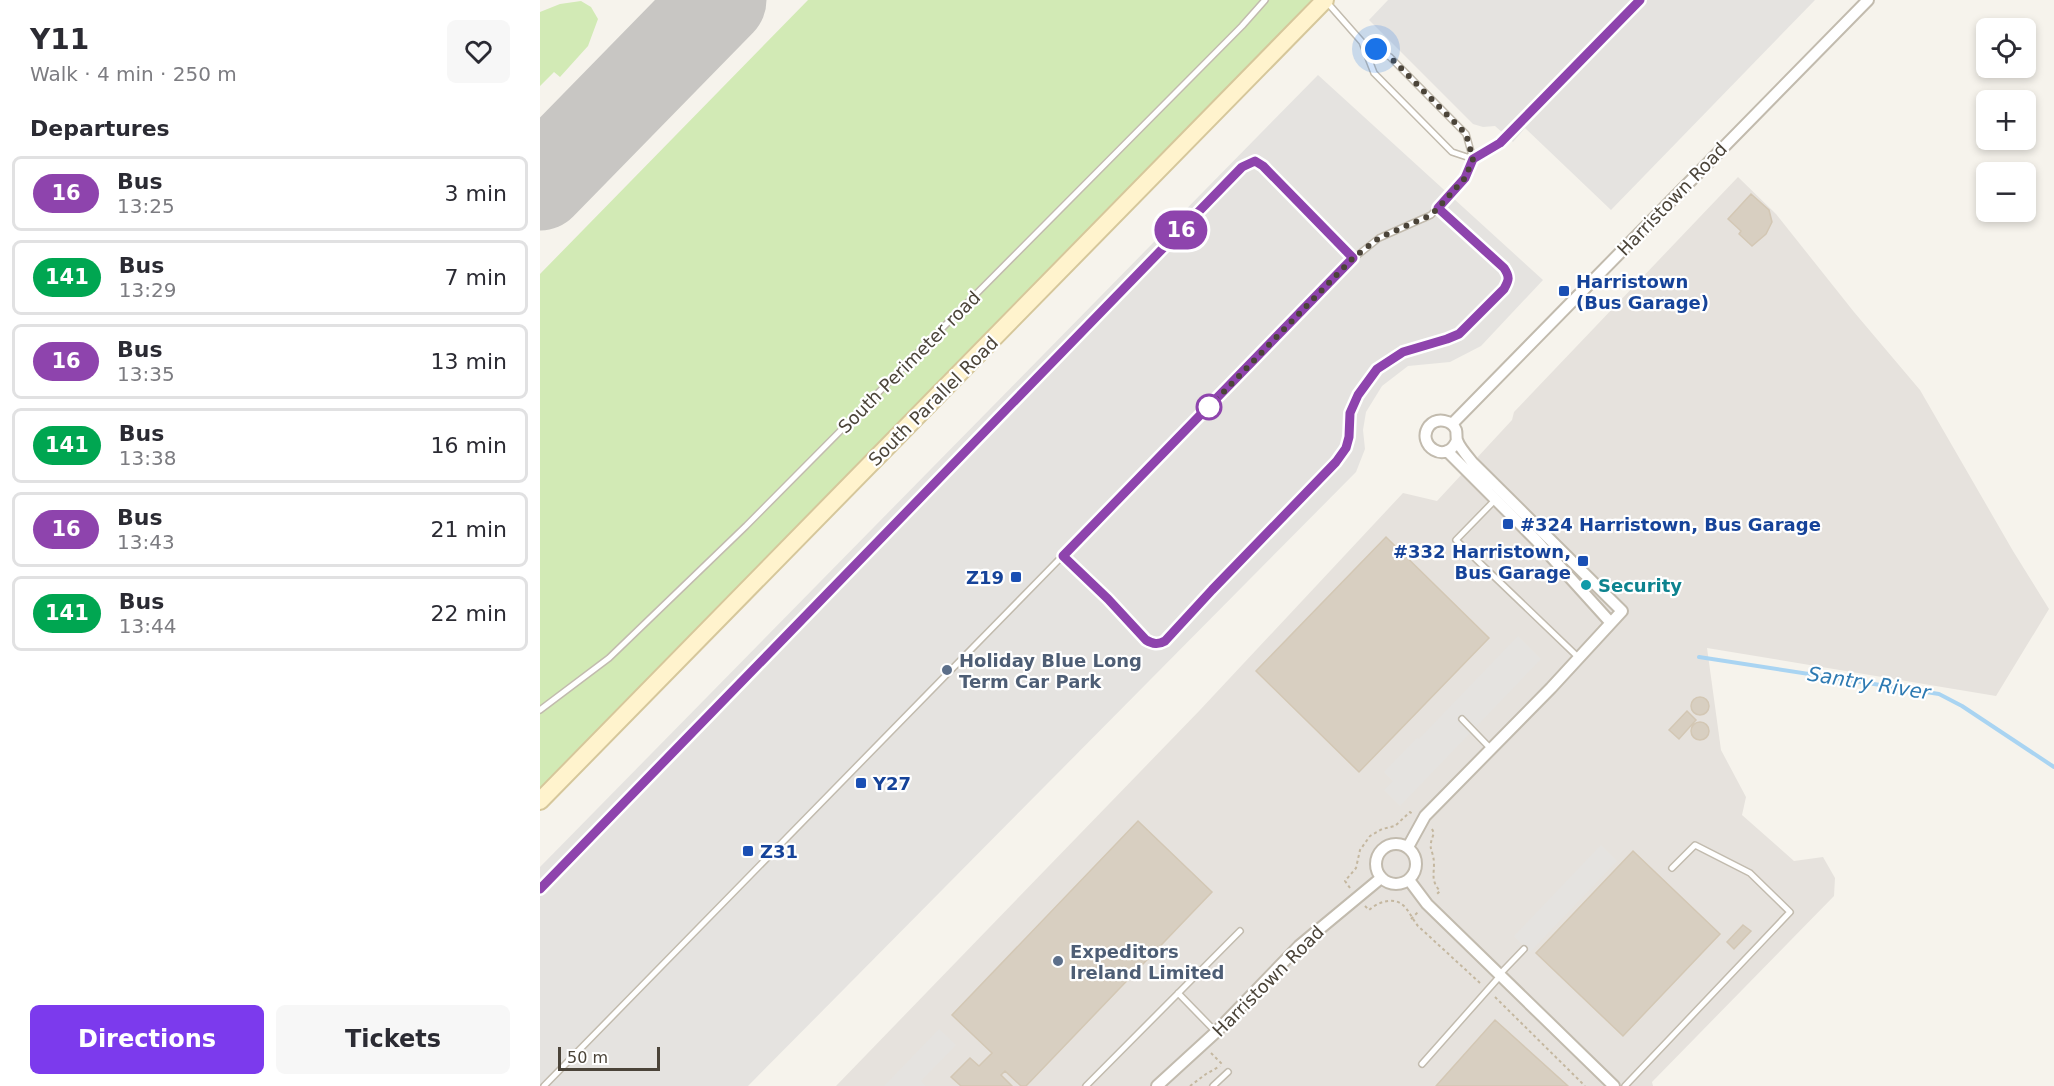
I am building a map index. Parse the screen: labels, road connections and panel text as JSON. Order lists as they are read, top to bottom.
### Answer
{
  "streets": {
    "main road": ["South Parallel Road"],
    "street": ["Harristown Road"],
    "lane": ["South Perimeter road"]
  },
  "water": ["Santry River"],
  "places": {
    "transit": [
      "Harristown (Bus Garage)",
      "#324 Harristown, Bus Garage",
      "#332 Harristown, Bus Garage",
      "Z19",
      "Y27",
      "Z31"
    ],
    "other": ["Security", "Holiday Blue Long Term Car Park", "Expeditors Ireland Limited"]
  },
  "lines": ["bus line 16"],
  "scale_bar": "50 m",
  "page": {
    "heading": [
      ["Y11", "Walk · 4 min · 250 m"],
      "Departures"
    ],
    "on_map": "16",
    "map_buttons": ["+", "−"],
    "list": [
      {
        "mark": "16",
        "name": "Bus",
        "note": "13:25",
        "value": "3 min"
      },
      {
        "mark": "141",
        "name": "Bus",
        "note": "13:29",
        "value": "7 min"
      },
      {
        "mark": "16",
        "name": "Bus",
        "note": "13:35",
        "value": "13 min"
      },
      {
        "mark": "141",
        "name": "Bus",
        "note": "13:38",
        "value": "16 min"
      },
      {
        "mark": "16",
        "name": "Bus",
        "note": "13:43",
        "value": "21 min"
      },
      {
        "mark": "141",
        "name": "Bus",
        "note": "13:44",
        "value": "22 min"
      }
    ],
    "buttons": ["Directions", "Tickets"],
    "scale": "50 m"
  }
}
